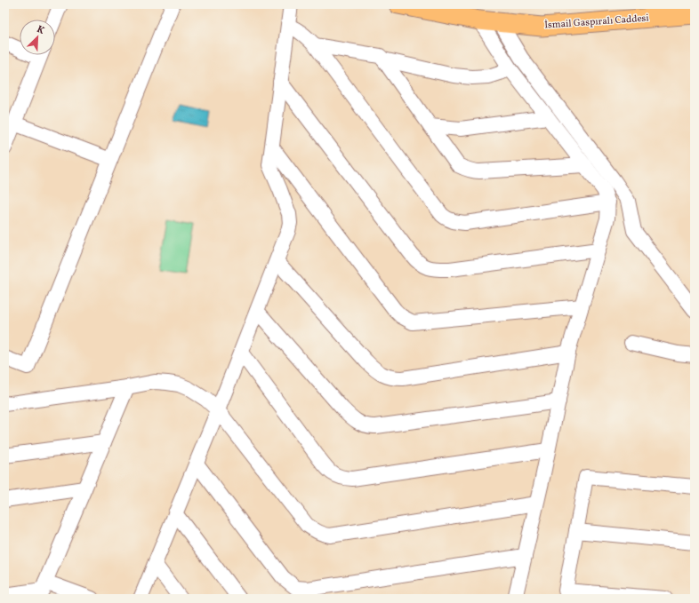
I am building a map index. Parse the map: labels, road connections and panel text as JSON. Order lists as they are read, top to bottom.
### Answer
{
  "streets": {
    "main road": ["İsmail Gaspıralı Caddesi"]
  },
  "north": "top right"
}
